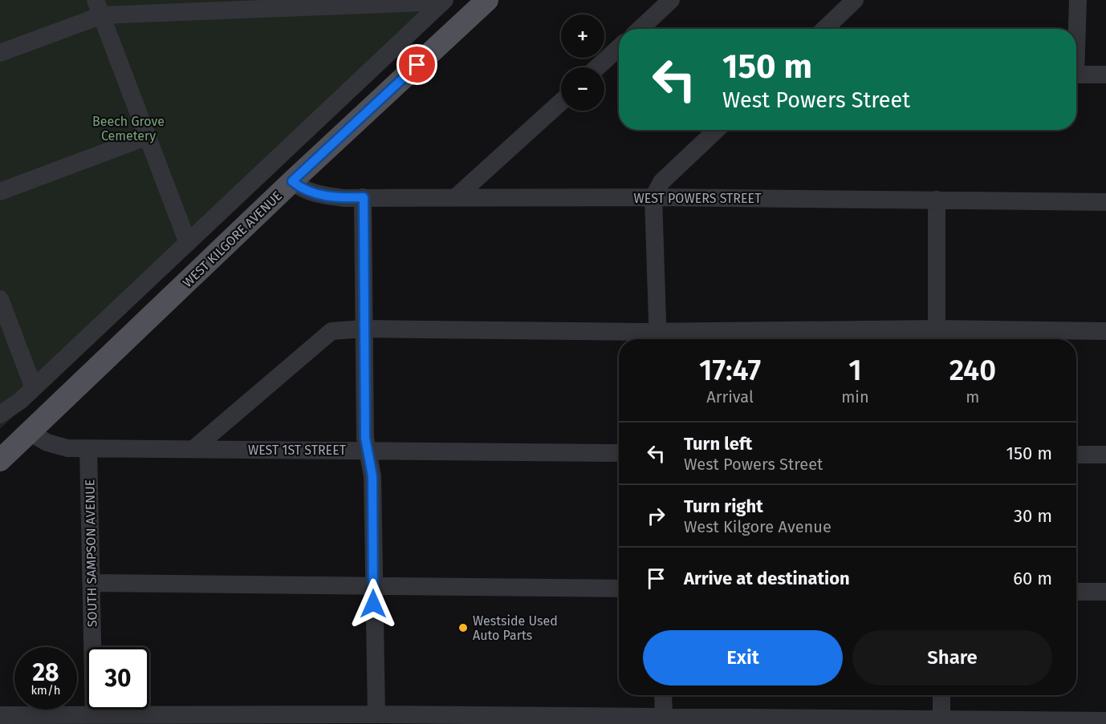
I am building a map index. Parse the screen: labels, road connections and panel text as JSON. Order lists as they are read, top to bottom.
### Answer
{
  "streets": {
    "main road": ["WEST KILGORE AVENUE"],
    "street": ["WEST POWERS STREET", "WEST 1ST STREET", "SOUTH SAMPSON AVENUE"]
  },
  "crossings": [
    ["WEST POWERS STREET", "WEST KILGORE AVENUE"],
    ["WEST KILGORE AVENUE", "WEST 1ST STREET"],
    ["WEST 1ST STREET", "SOUTH SAMPSON AVENUE"]
  ],
  "parks": ["Beech Grove Cemetery"],
  "places": ["Westside Used Auto Parts"],
  "page": {
    "map_buttons": ["+", "−"],
    "turn": ["150 m", "West Powers Street"],
    "eta": [
      "17:47",
      "Arrival",
      "1",
      "min",
      "240",
      "m"
    ],
    "list": [
      {
        "name": "Turn left",
        "note": "West Powers Street",
        "value": "150 m"
      },
      {
        "name": "Turn right",
        "note": "West Kilgore Avenue",
        "value": "30 m"
      },
      {
        "name": "Arrive at destination",
        "value": "60 m"
      }
    ],
    "buttons": ["Exit", "Share"],
    "speed": "28 km/h",
    "limit": "30"
  }
}
